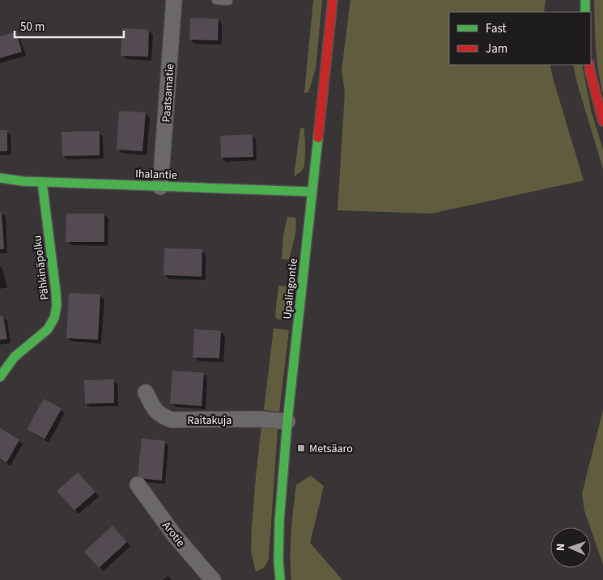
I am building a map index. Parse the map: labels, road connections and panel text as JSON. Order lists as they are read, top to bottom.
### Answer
{
  "streets": {
    "street": [
      "Paatsamatie",
      "Ihalantie",
      "Pähkinäpolku",
      "Upalingontie",
      "Raitakuja",
      "Arotie"
    ]
  },
  "crossings": [
    ["Paatsamatie", "Ihalantie"],
    ["Ihalantie", "Pähkinäpolku"],
    ["Ihalantie", "Upalingontie"],
    ["Upalingontie", "Raitakuja"]
  ],
  "places": {
    "transit": ["Metsäaro"]
  },
  "legend": ["Fast", "Jam"],
  "scale_bar": "50 m",
  "north": "left"
}
